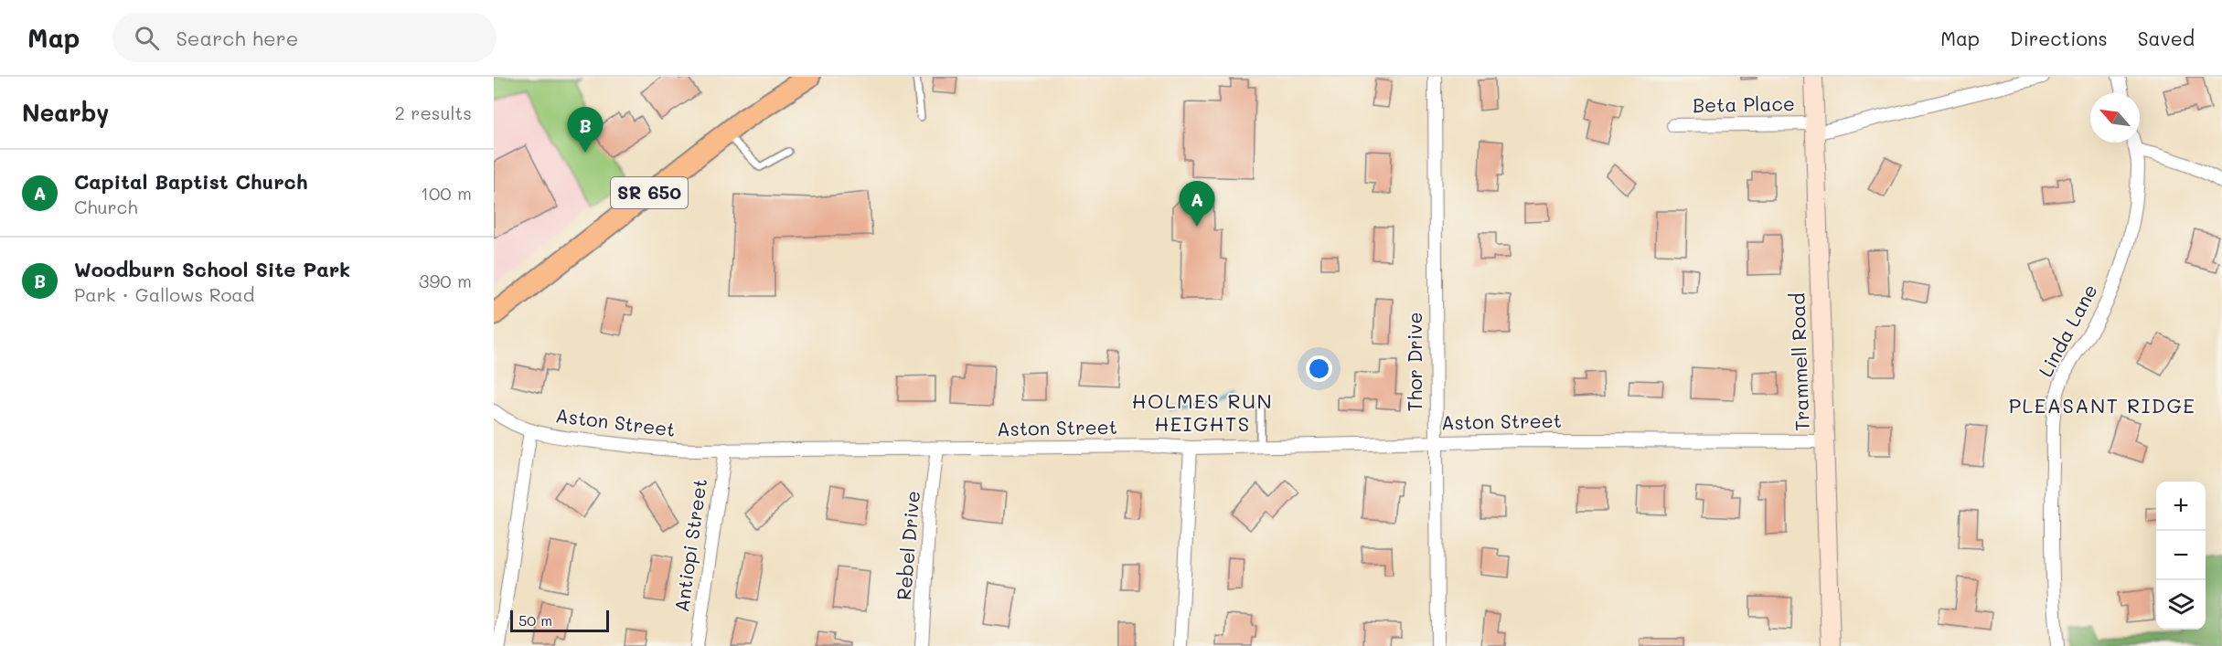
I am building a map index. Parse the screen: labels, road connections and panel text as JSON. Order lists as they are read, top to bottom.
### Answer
{
  "streets": {
    "main road": ["SR 650"],
    "street": [
      "Beta Place",
      "Linda Lane",
      "Thor Drive",
      "Trammell Road",
      "Aston Street",
      "Antiopi Street",
      "Rebel Drive"
    ]
  },
  "crossings": [
    ["Beta Place", "Trammell Road"],
    ["Thor Drive", "Aston Street"],
    ["Trammell Road", "Aston Street"],
    ["Aston Street", "Antiopi Street"],
    ["Aston Street", "Rebel Drive"]
  ],
  "districts": ["HOLMES RUN HEIGHTS", "PLEASANT RIDGE"],
  "scale_bar": "50 m",
  "north": "top left",
  "page": {
    "header": "Map",
    "search": "Search here",
    "nav": ["Map", "Directions", "Saved"],
    "heading": ["Nearby", "2 results"],
    "pins": ["B", "A"],
    "list": [
      {
        "mark": "A",
        "name": "Capital Baptist Church",
        "note": "Church",
        "value": "100 m"
      },
      {
        "mark": "B",
        "name": "Woodburn School Site Park",
        "note": "Park · Gallows Road",
        "value": "390 m"
      }
    ],
    "map_buttons": ["+", "−"],
    "scale": "50 m"
  }
}
